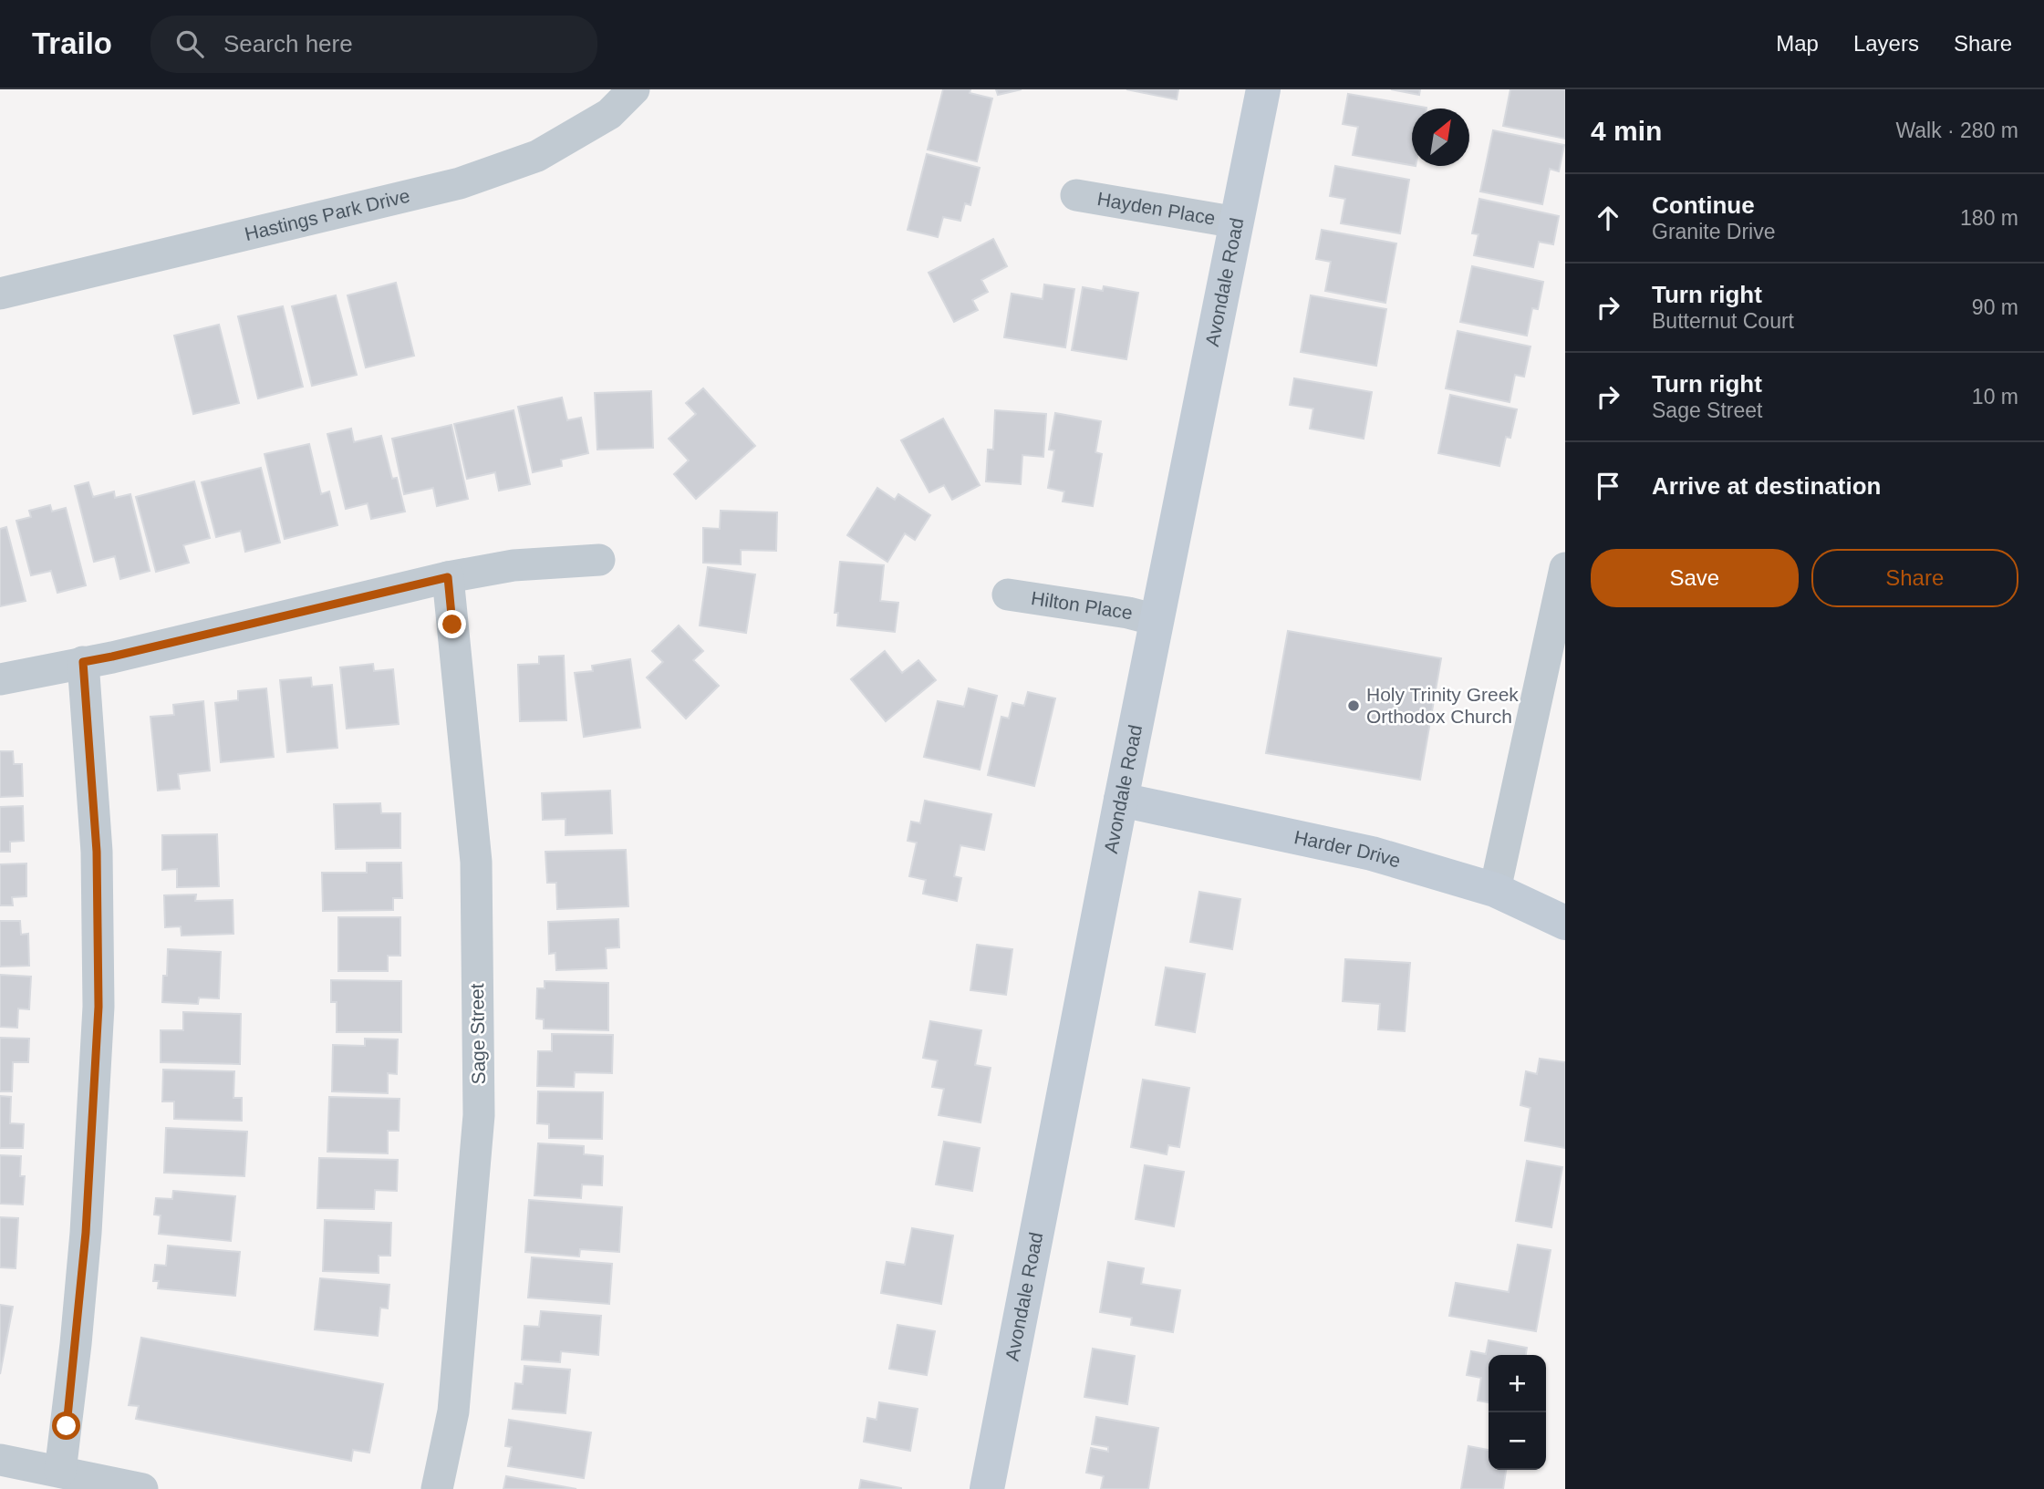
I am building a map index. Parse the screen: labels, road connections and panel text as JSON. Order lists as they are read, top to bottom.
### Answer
{
  "streets": {
    "street": [
      "Hayden Place",
      "Hastings Park Drive",
      "Avondale Road",
      "Hilton Place",
      "Harder Drive",
      "Sage Street"
    ]
  },
  "crossings": [
    ["Hayden Place", "Avondale Road"],
    ["Avondale Road", "Hilton Place"],
    ["Avondale Road", "Harder Drive"]
  ],
  "places": ["Holy Trinity Greek Orthodox Church"],
  "north": "top right",
  "page": {
    "header": "Trailo",
    "search": "Search here",
    "nav": ["Map", "Layers", "Share"],
    "heading": ["4 min", "Walk · 280 m"],
    "list": [
      ["Continue", "Granite Drive", "180 m"],
      ["Turn right", "Butternut Court", "90 m"],
      ["Turn right", "Sage Street", "10 m"],
      "Arrive at destination"
    ],
    "buttons": ["Save", "Share"],
    "map_buttons": ["+", "−"]
  }
}
